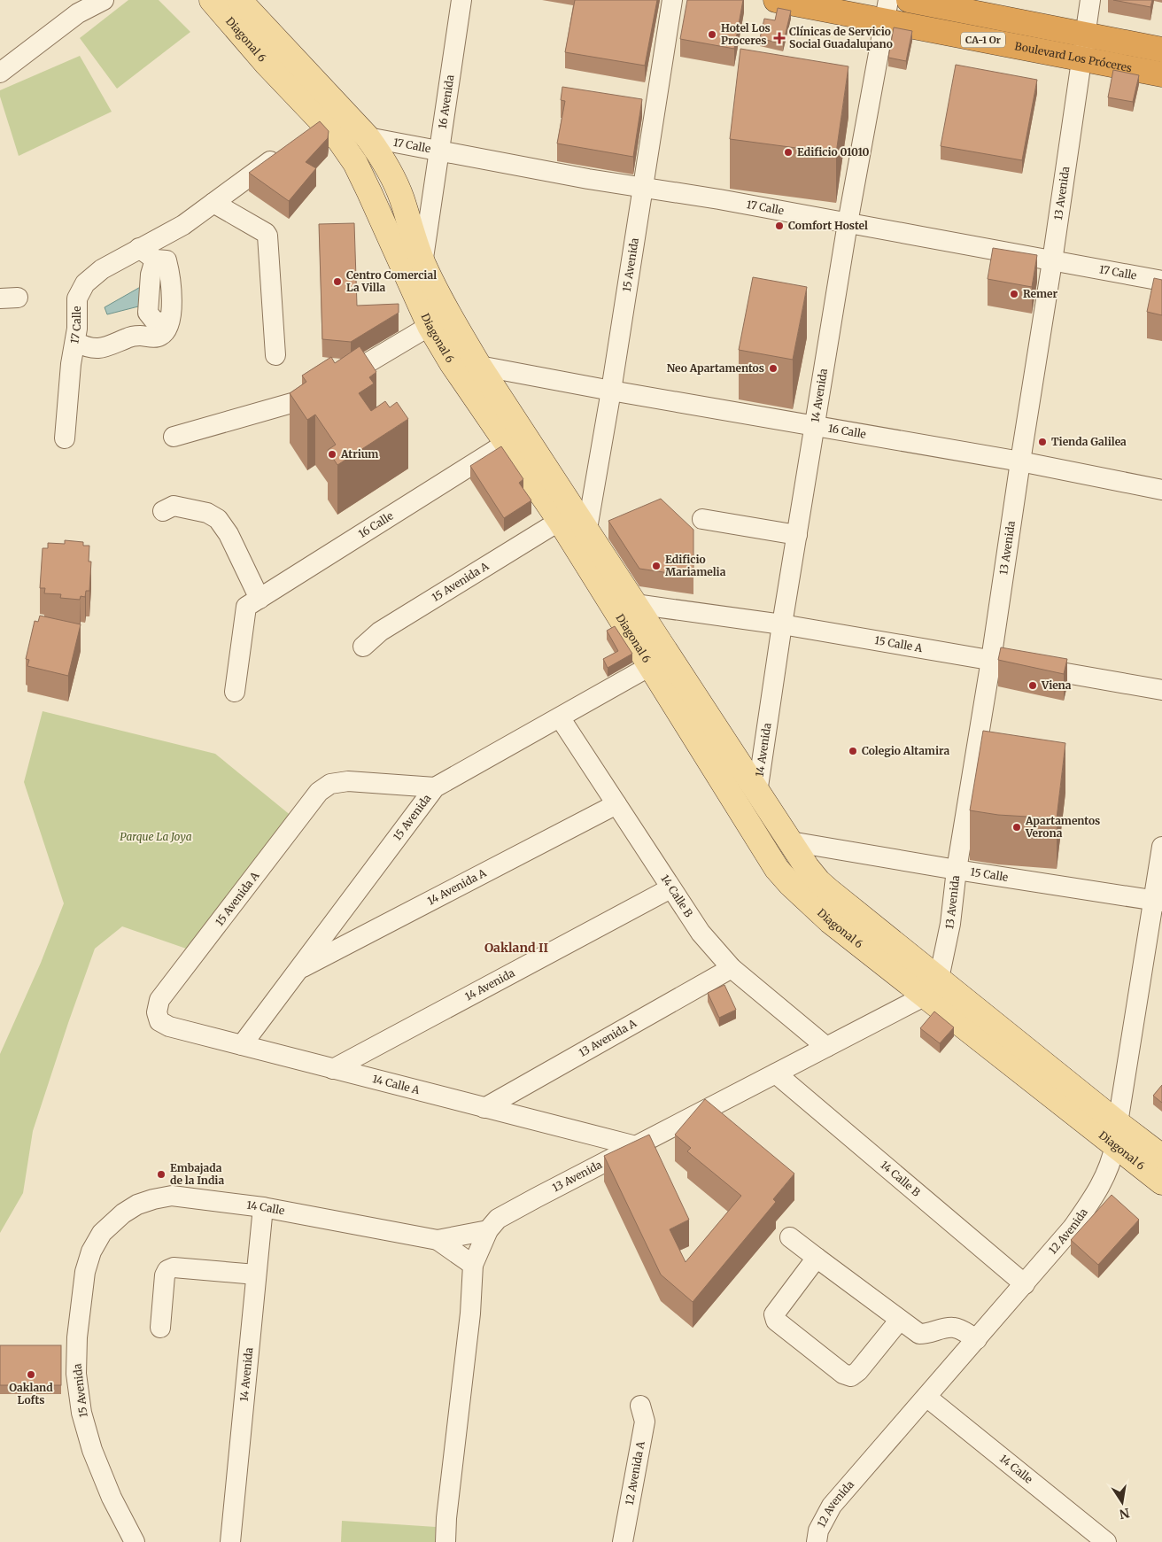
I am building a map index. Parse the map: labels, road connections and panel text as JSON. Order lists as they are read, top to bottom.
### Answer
{
  "streets": {
    "highway": ["CA-1 Or", "Boulevard Los Próceres"],
    "main road": ["Diagonal 6"],
    "street": [
      "16 Avenida",
      "17 Calle",
      "13 Avenida",
      "15 Avenida",
      "14 Avenida",
      "16 Calle",
      "15 Avenida A",
      "15 Calle A",
      "15 Calle",
      "14 Avenida A",
      "14 Calle B",
      "13 Avenida A",
      "14 Calle A",
      "14 Calle",
      "12 Avenida",
      "12 Avenida A"
    ]
  },
  "crossings": [
    ["Diagonal 6", "16 Avenida"],
    ["Diagonal 6", "17 Calle"],
    ["Diagonal 6", "13 Avenida"],
    ["Diagonal 6", "15 Avenida"],
    ["Diagonal 6", "14 Avenida"],
    ["Diagonal 6", "16 Calle"],
    ["Diagonal 6", "15 Avenida A"],
    ["Diagonal 6", "15 Calle A"],
    ["Diagonal 6", "15 Calle"],
    ["Diagonal 6", "12 Avenida"],
    ["CA-1 Or", "13 Avenida"],
    ["Boulevard Los Próceres", "13 Avenida"],
    ["Boulevard Los Próceres", "14 Avenida"],
    ["16 Avenida", "17 Calle"],
    ["17 Calle", "13 Avenida"],
    ["17 Calle", "15 Avenida"],
    ["17 Calle", "14 Avenida"],
    ["13 Avenida", "16 Calle"],
    ["13 Avenida", "15 Calle A"],
    ["13 Avenida", "15 Calle"],
    ["13 Avenida", "14 Calle B"],
    ["13 Avenida", "14 Calle A"],
    ["13 Avenida", "14 Calle"],
    ["15 Avenida", "16 Calle"],
    ["15 Avenida", "15 Avenida A"],
    ["15 Avenida", "14 Avenida A"],
    ["15 Avenida", "14 Calle B"],
    ["15 Avenida", "14 Calle A"],
    ["15 Avenida", "14 Calle"],
    ["14 Avenida", "16 Calle"],
    ["14 Avenida", "15 Calle A"],
    ["14 Avenida", "14 Calle B"],
    ["14 Avenida", "14 Calle A"],
    ["14 Avenida", "14 Calle"],
    ["15 Avenida A", "14 Calle A"],
    ["15 Calle", "12 Avenida"],
    ["14 Avenida A", "14 Calle B"],
    ["14 Calle B", "13 Avenida A"],
    ["14 Calle B", "12 Avenida"],
    ["13 Avenida A", "14 Calle A"],
    ["14 Calle", "12 Avenida"]
  ],
  "districts": ["Oakland II"],
  "parks": ["Parque La Joya"],
  "places": {
    "other": [
      "Hotel Los Proceres",
      "Edificio 01010",
      "Comfort Hostel",
      "Centro Comercial La Villa",
      "Remer",
      "Neo Apartamentos",
      "Tienda Galilea",
      "Atrium",
      "Edificio Mariamelia",
      "Viena",
      "Colegio Altamira",
      "Apartamentos Verona",
      "Embajada de la India",
      "Oakland Lofts"
    ],
    "health": ["Clínicas de Servicio Social Guadalupano"]
  },
  "north": "bottom"
}
